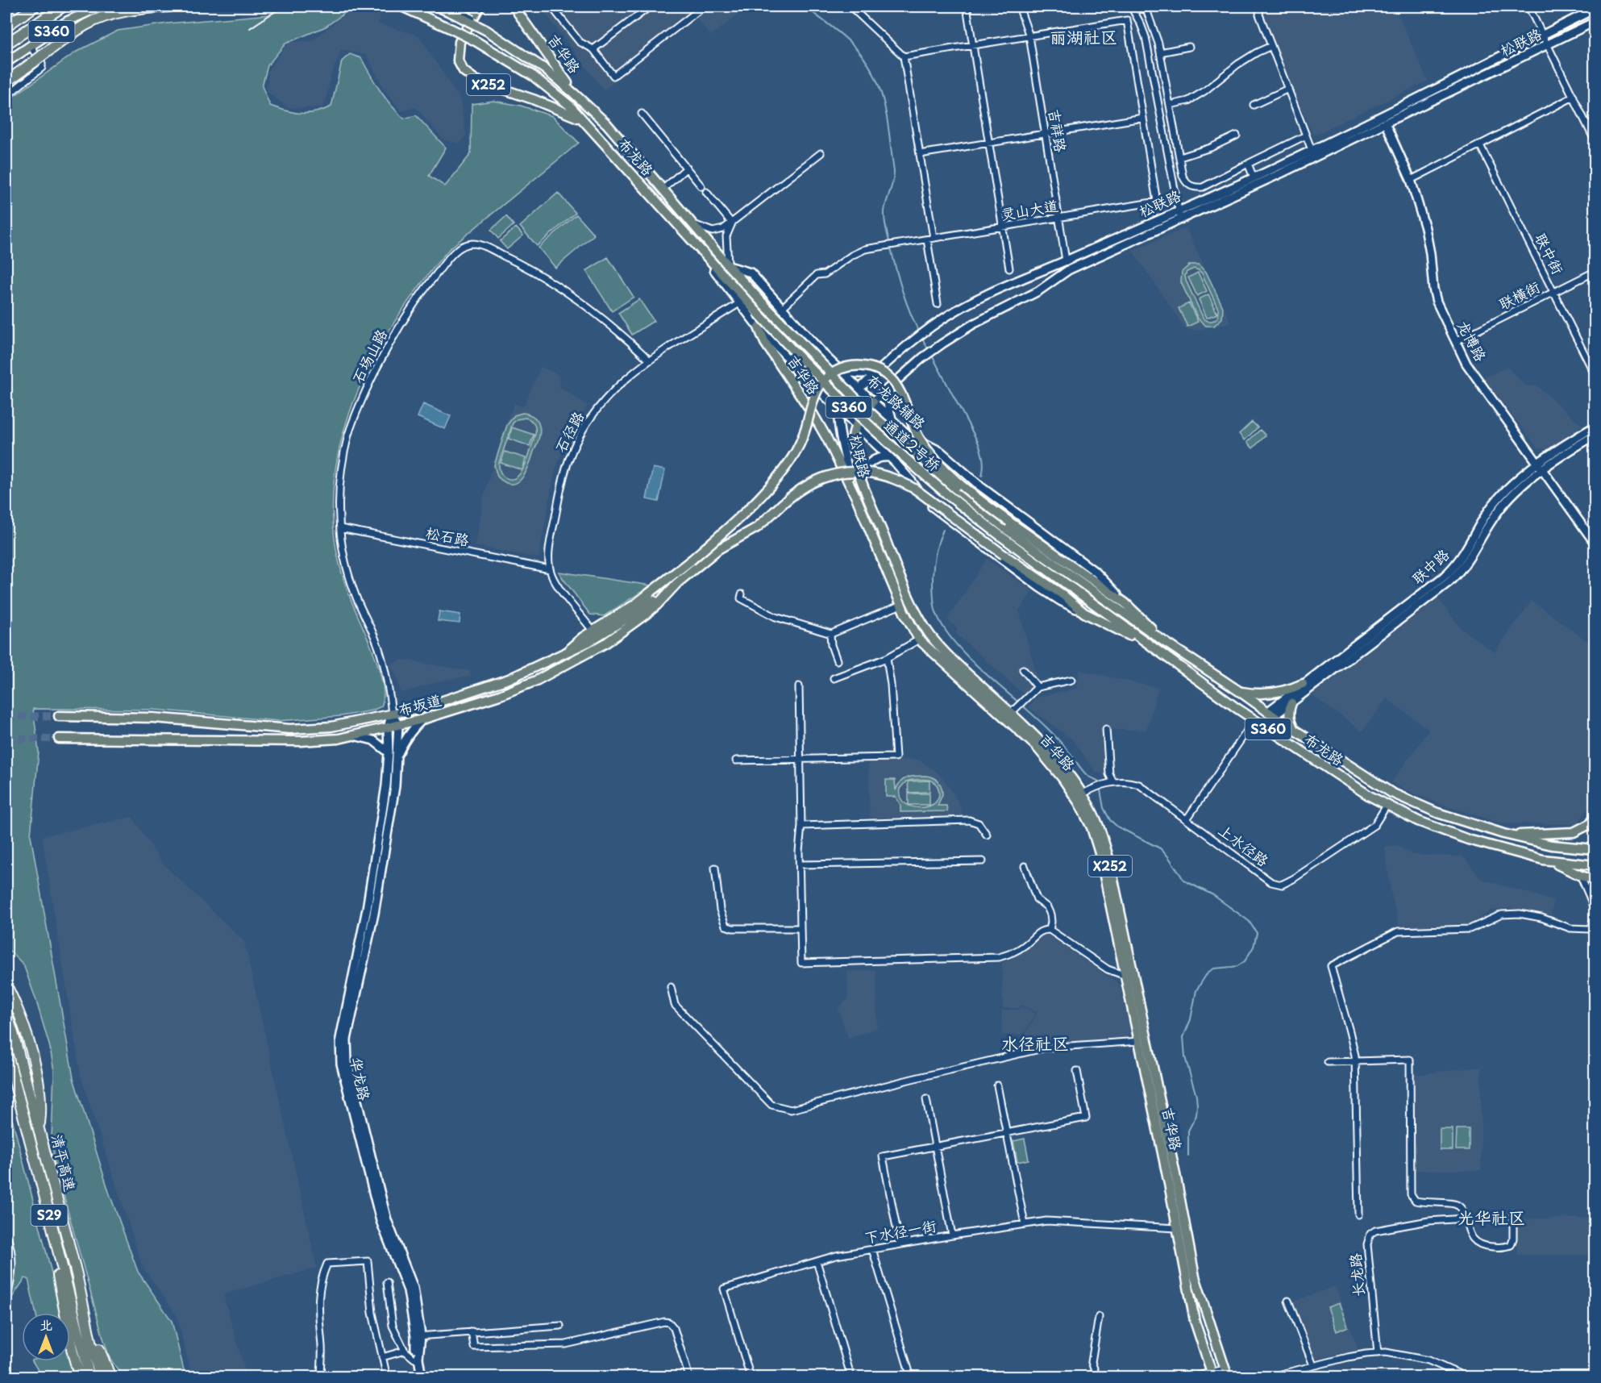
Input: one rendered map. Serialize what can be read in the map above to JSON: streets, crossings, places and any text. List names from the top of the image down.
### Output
{
  "streets": {
    "highway": ["清平高速", "S29"],
    "main road": [
      "S360",
      "吉华路",
      "X252",
      "布龙路",
      "通道2号桥",
      "布坂道"
    ],
    "street": [
      "松联路",
      "吉祥路",
      "灵山大道",
      "联中街",
      "联横街",
      "龙博路",
      "石场山路",
      "布龙路辅路",
      "石径路",
      "松石路",
      "联中路",
      "上水径路",
      "华龙路",
      "下水径一街",
      "长龙路"
    ]
  },
  "crossings": [
    ["S360", "吉华路"],
    ["S360", "布龙路"],
    ["松联路", "吉华路"],
    ["松联路", "吉祥路"],
    ["松联路", "龙博路"],
    ["松联路", "布龙路辅路"],
    ["吉华路", "布龙路"],
    ["吉华路", "石径路"],
    ["吉华路", "上水径路"],
    ["吉华路", "下水径一街"],
    ["X252", "布龙路"],
    ["吉祥路", "灵山大道"],
    ["布龙路", "布龙路辅路"],
    ["布龙路", "通道2号桥"],
    ["布龙路", "联中路"],
    ["布龙路", "布坂道"],
    ["布龙路", "上水径路"],
    ["灵山大道", "布龙路辅路"],
    ["联中街", "联横街"],
    ["联横街", "龙博路"],
    ["龙博路", "联中路"],
    ["石场山路", "石径路"],
    ["石场山路", "松石路"],
    ["石场山路", "布坂道"],
    ["石场山路", "华龙路"],
    ["石径路", "松石路"],
    ["布坂道", "华龙路"]
  ],
  "districts": ["丽湖社区", "水径社区", "光华社区"],
  "north": "top"
}
